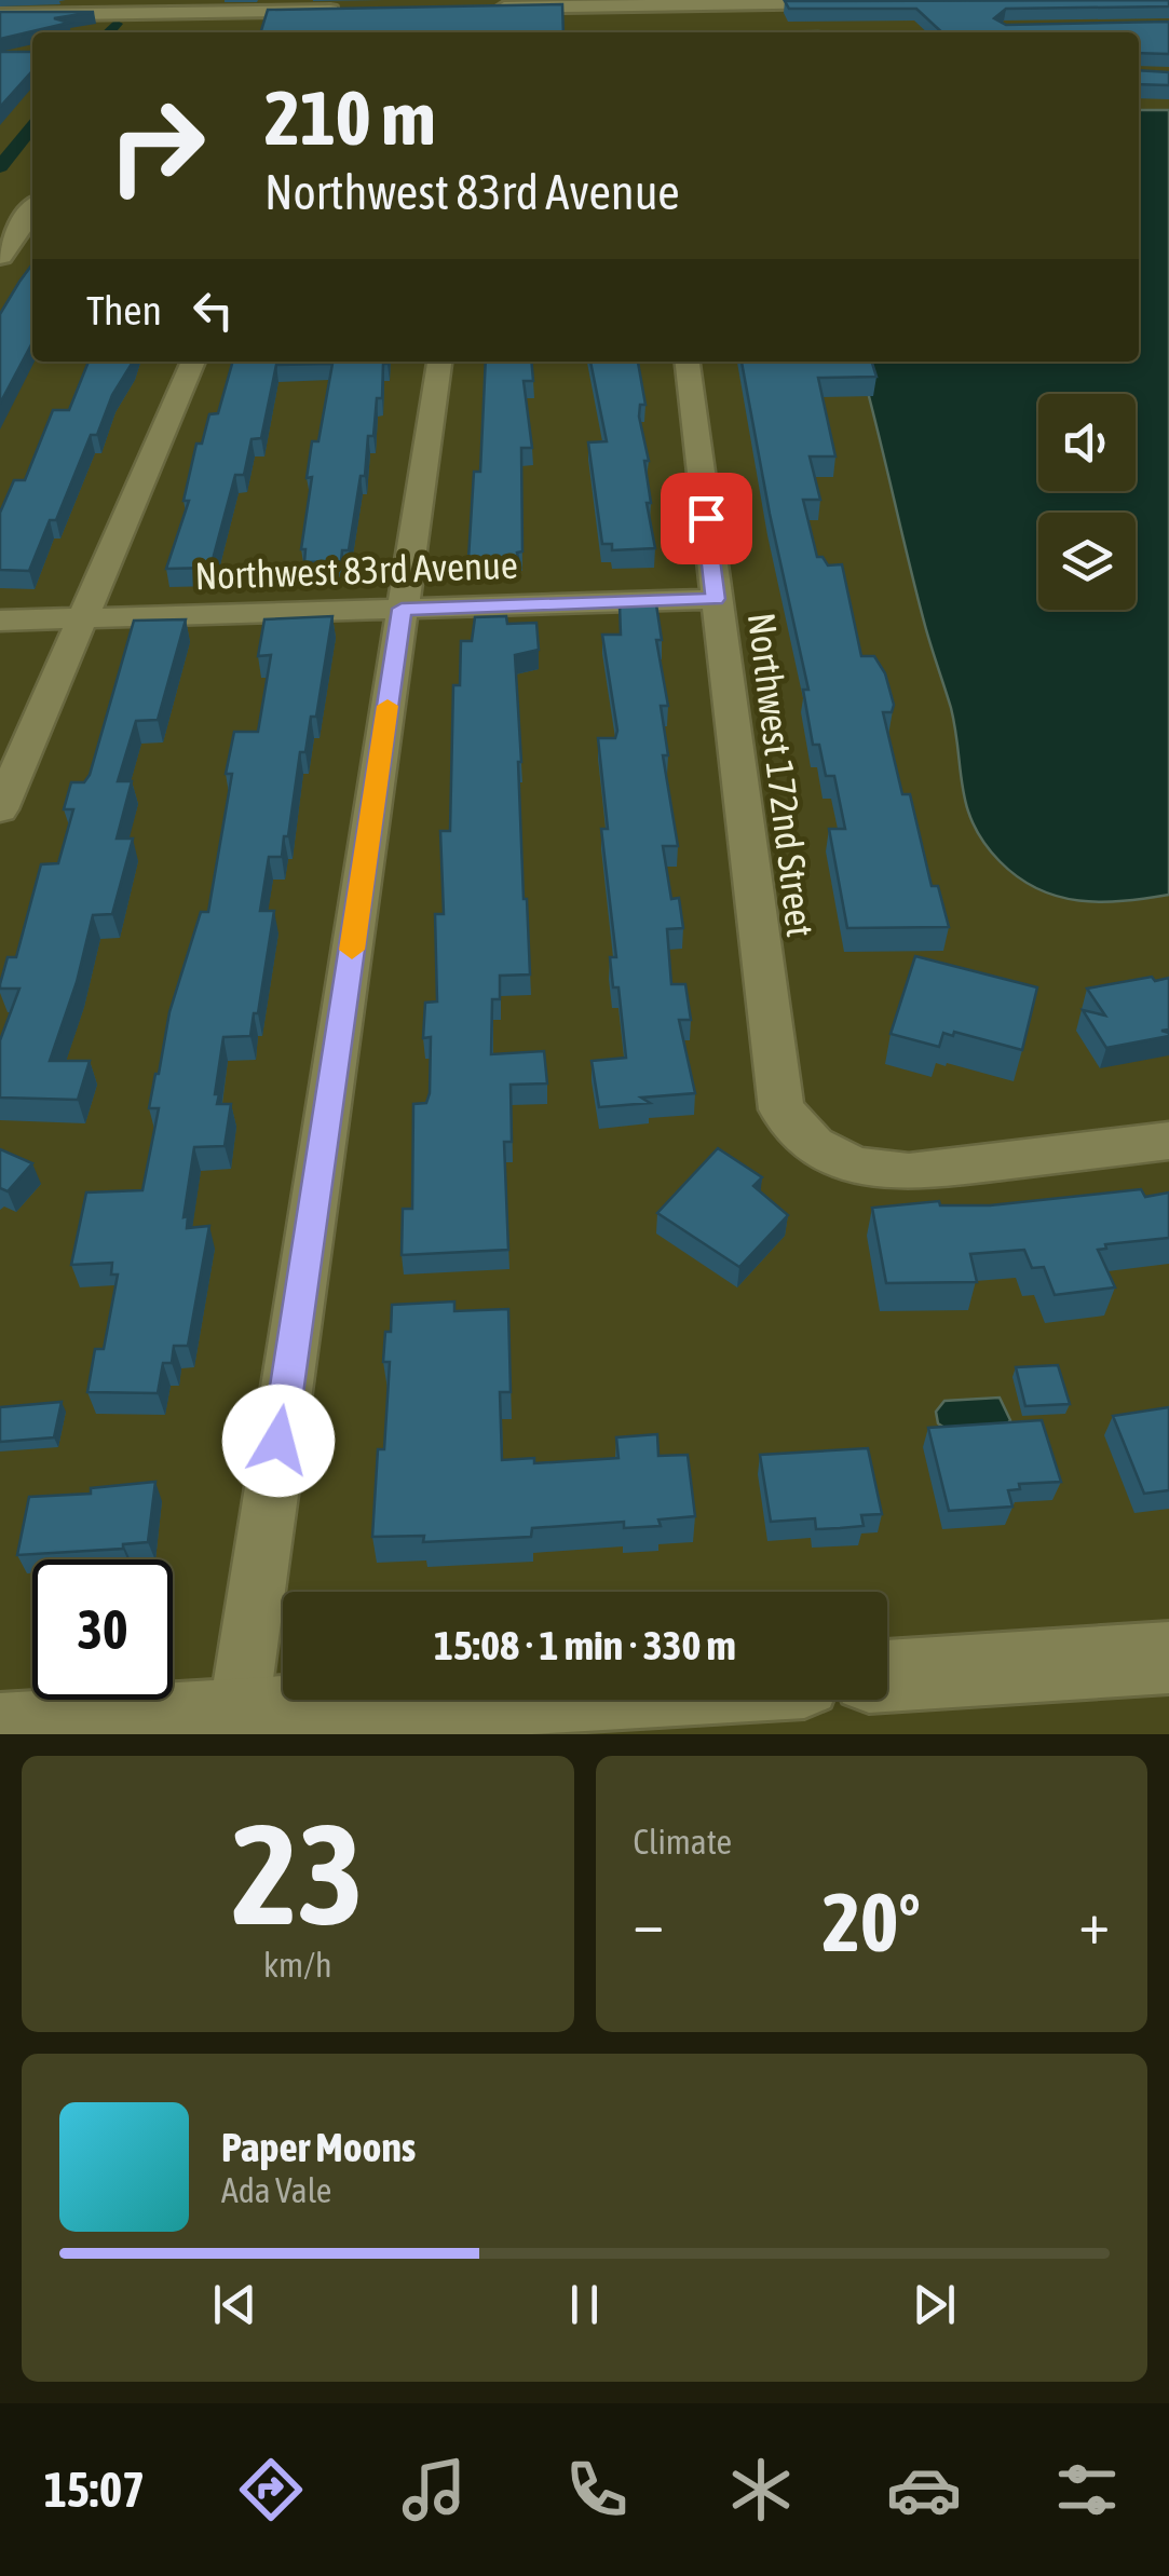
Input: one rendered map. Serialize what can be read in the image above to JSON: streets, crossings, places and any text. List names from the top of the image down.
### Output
{
  "streets": {
    "street": ["Northwest 83rd Avenue", "Northwest 172nd Street"]
  },
  "crossings": [
    ["Northwest 83rd Avenue", "Northwest 172nd Street"]
  ],
  "page": {
    "turn": ["210 m", "Northwest 83rd Avenue"],
    "then": "Then",
    "limit": "30",
    "trip": "15:08 · 1 min · 330 m",
    "tile": [
      ["23", "km/h"],
      "Climate"
    ],
    "heat": ["−", "20°", "+"],
    "song": ["Paper Moons", "Ada Vale"],
    "tabs": "15:07"
  }
}
